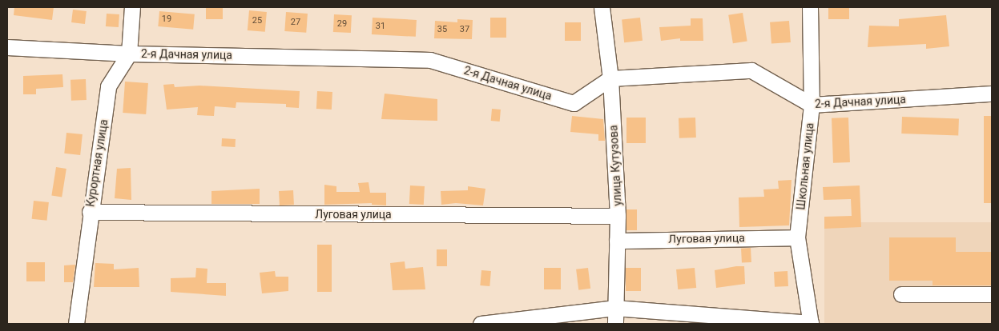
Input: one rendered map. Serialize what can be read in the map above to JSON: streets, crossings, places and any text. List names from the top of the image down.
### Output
{
  "streets": {
    "street": [
      "2-я Дачная улица",
      "Курортная улица",
      "улица Кутузова",
      "Школьная улица",
      "Луговая улица"
    ]
  },
  "crossings": [
    ["2-я Дачная улица", "Курортная улица"],
    ["2-я Дачная улица", "улица Кутузова"],
    ["2-я Дачная улица", "Школьная улица"],
    ["Курортная улица", "Луговая улица"],
    ["улица Кутузова", "Луговая улица"],
    ["Школьная улица", "Луговая улица"]
  ],
  "house_numbers": [
    "19",
    "25",
    "27",
    "29",
    "31",
    "35",
    "37"
  ]
}
